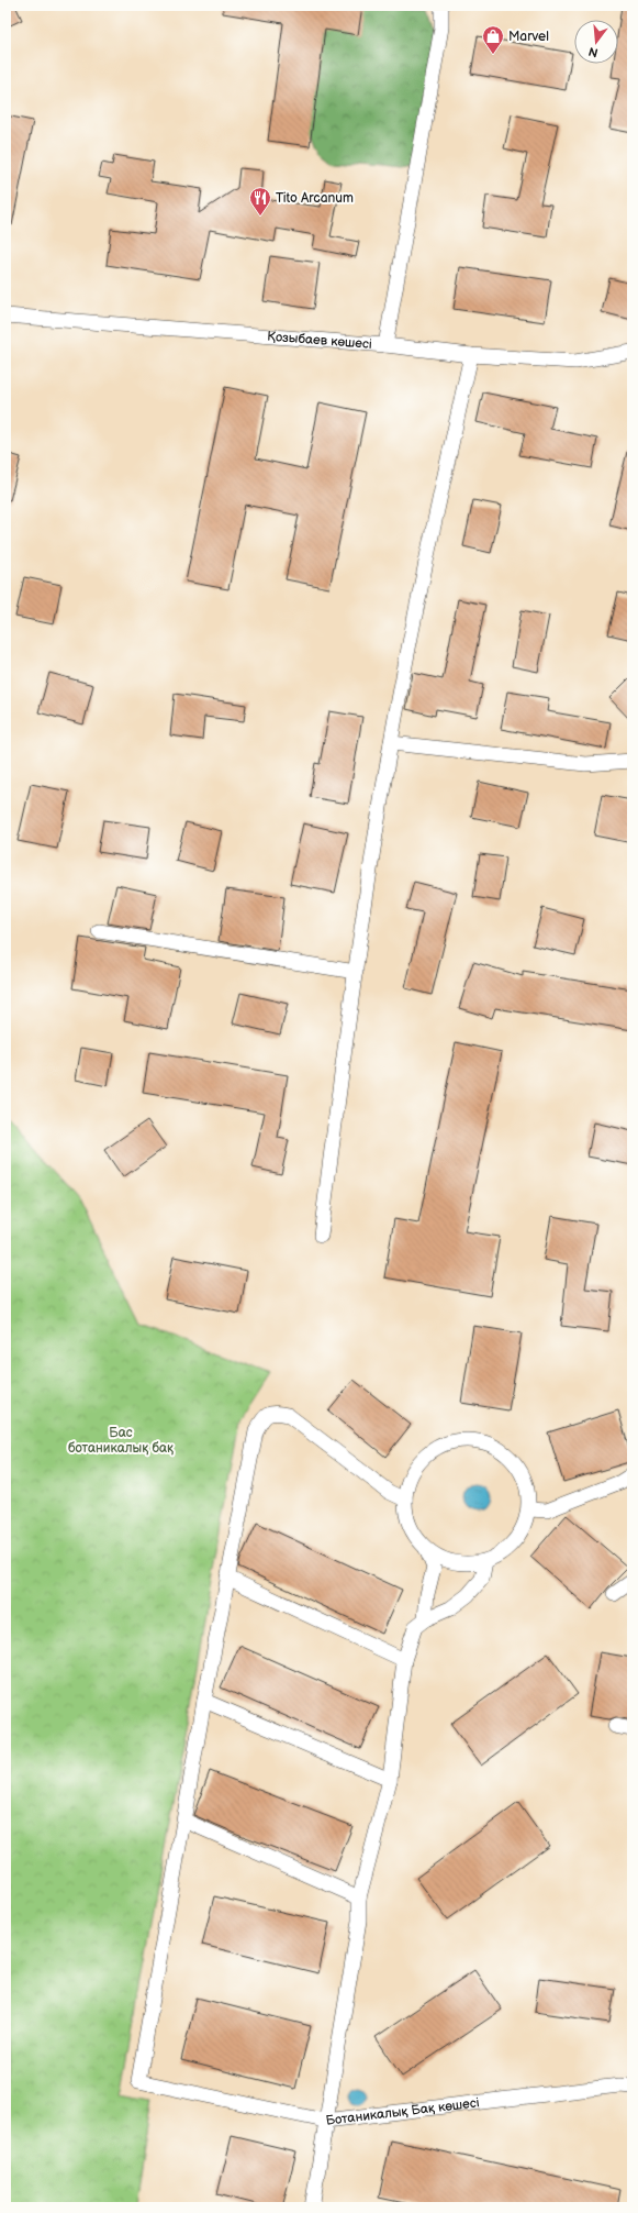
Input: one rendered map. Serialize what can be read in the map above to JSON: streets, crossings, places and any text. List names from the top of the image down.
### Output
{
  "streets": {
    "street": ["Қозыбаев көшесі", "Ботаникалық Бақ көшесі"]
  },
  "parks": ["Бас ботаникалық бақ"],
  "places": {
    "shop": ["Marvel"],
    "restaurant": ["Tito Arcanum"]
  },
  "north": "bottom"
}
